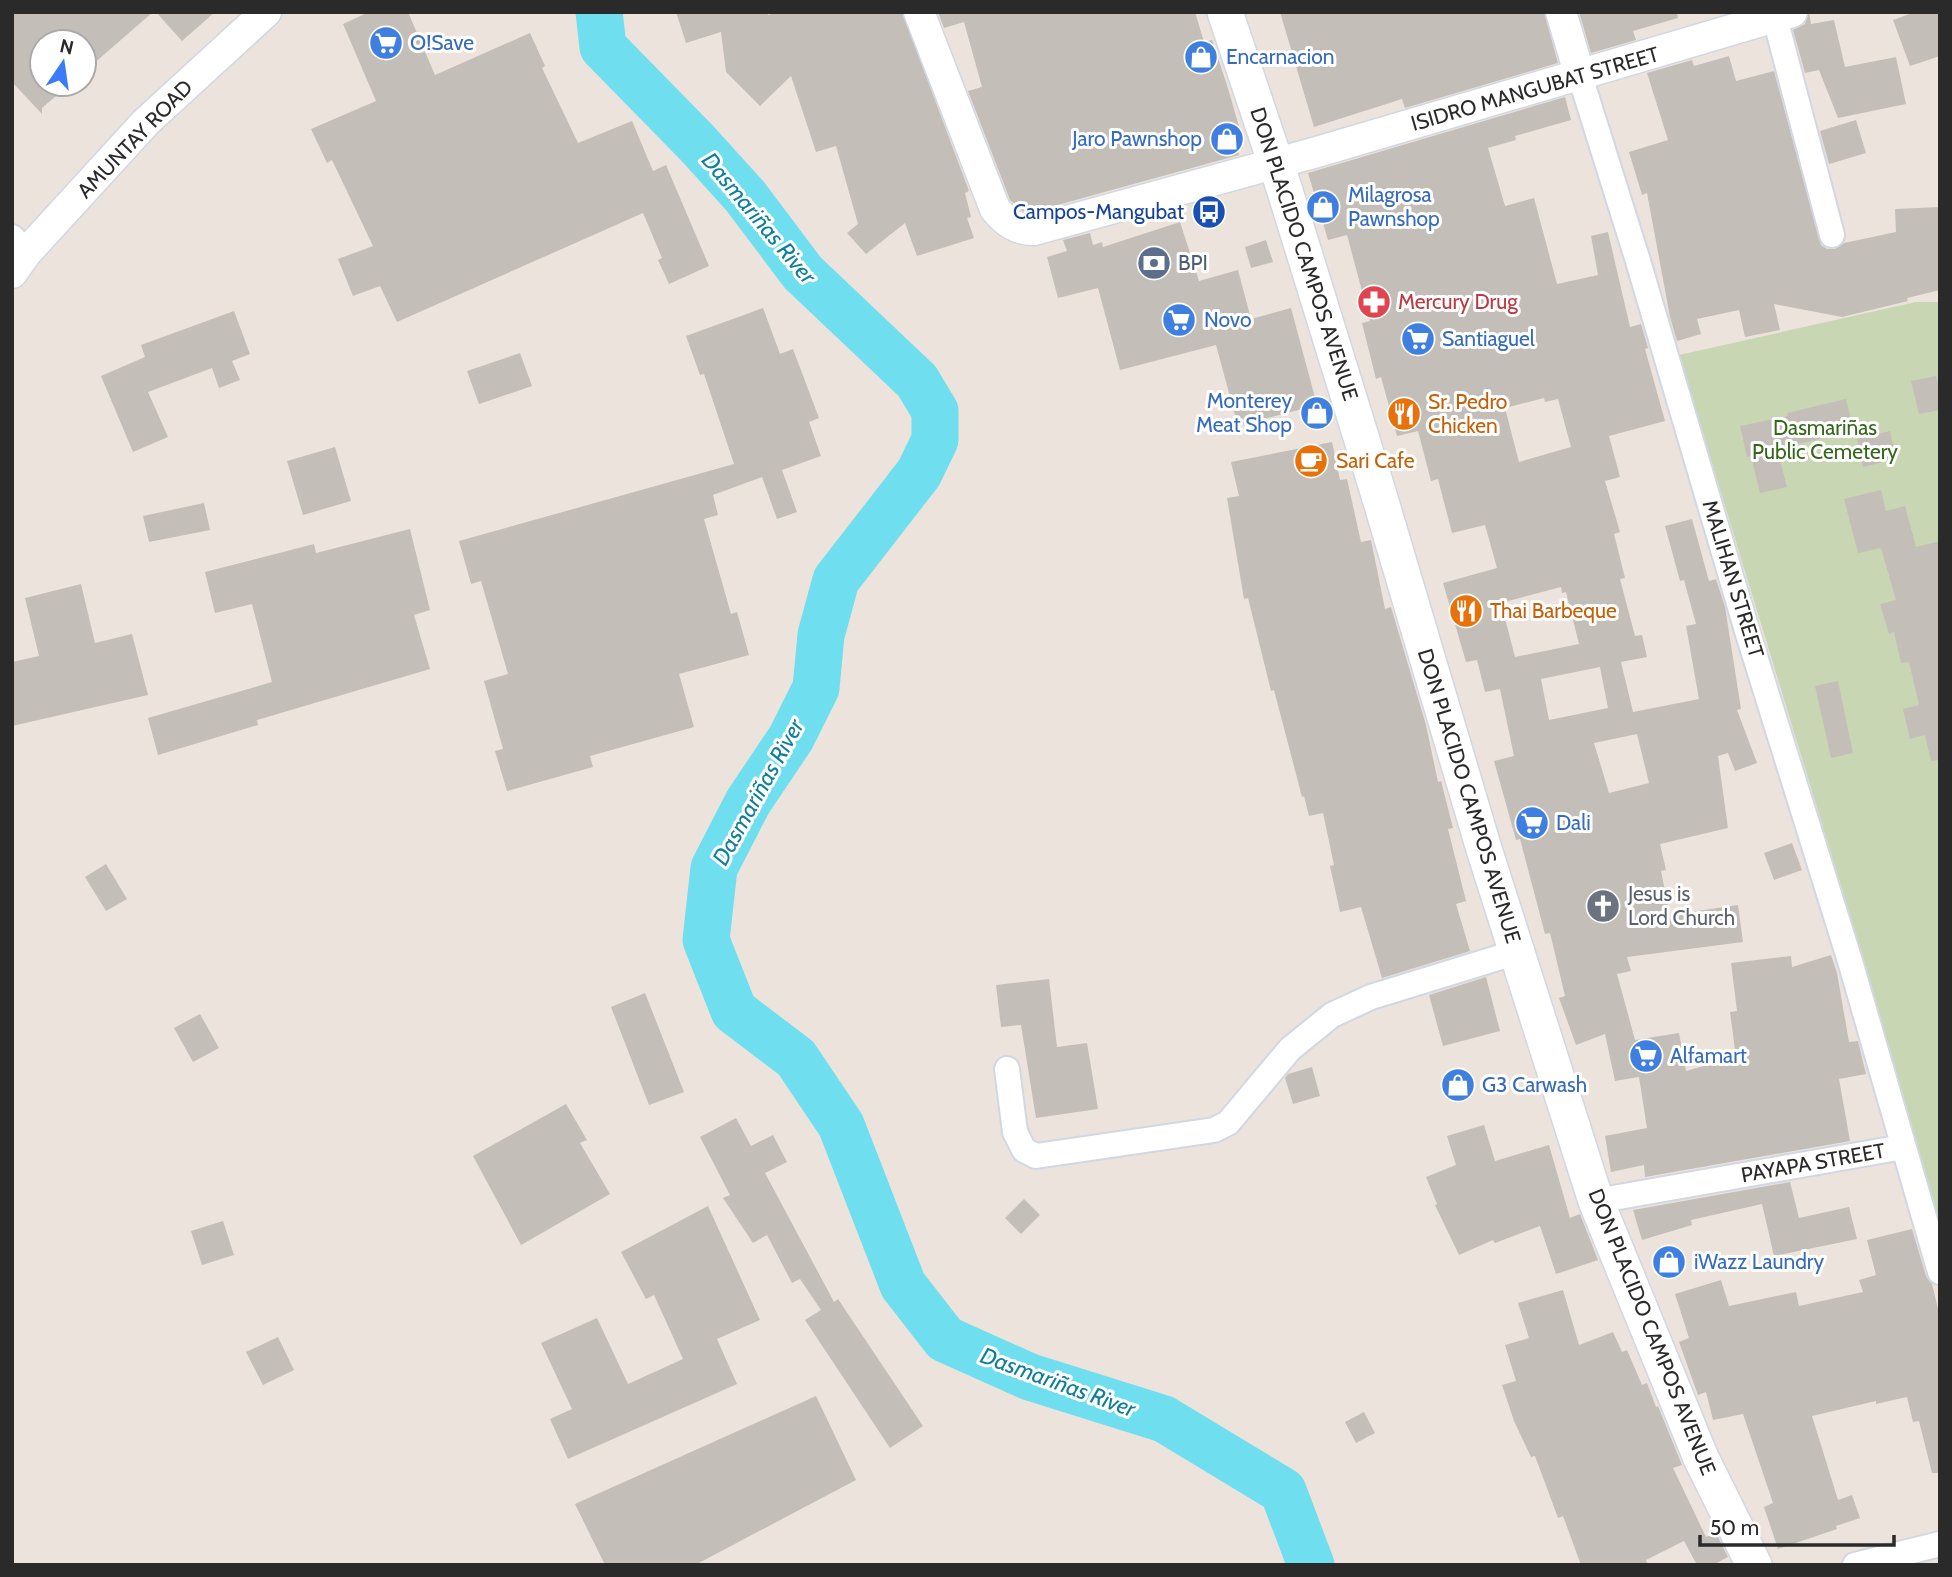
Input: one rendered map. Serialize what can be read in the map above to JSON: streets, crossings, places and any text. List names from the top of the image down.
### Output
{
  "streets": {
    "main road": ["DON PLACIDO CAMPOS AVENUE"],
    "street": [
      "ISIDRO MANGUBAT STREET",
      "AMUNTAY ROAD",
      "MALIHAN STREET",
      "PAYAPA STREET"
    ]
  },
  "crossings": [
    ["ISIDRO MANGUBAT STREET", "DON PLACIDO CAMPOS AVENUE"],
    ["ISIDRO MANGUBAT STREET", "MALIHAN STREET"],
    ["DON PLACIDO CAMPOS AVENUE", "PAYAPA STREET"],
    ["MALIHAN STREET", "PAYAPA STREET"]
  ],
  "water": ["Dasmariñas River"],
  "parks": ["Dasmariñas Public Cemetery"],
  "places": {
    "supermarket": [
      "O!Save",
      "Novo",
      "Santiaguel",
      "Dali",
      "Alfamart"
    ],
    "shop": [
      "Encarnacion",
      "Jaro Pawnshop",
      "Milagrosa Pawnshop",
      "Monterey Meat Shop",
      "G3 Carwash",
      "iWazz Laundry"
    ],
    "bus stop": ["Campos-Mangubat"],
    "bank": ["BPI"],
    "pharmacy": ["Mercury Drug"],
    "restaurant": ["Sr. Pedro Chicken", "Thai Barbeque"],
    "cafe": ["Sari Cafe"],
    "church": ["Jesus is Lord Church"]
  },
  "scale_bar": "50 m",
  "north": "top"
}
